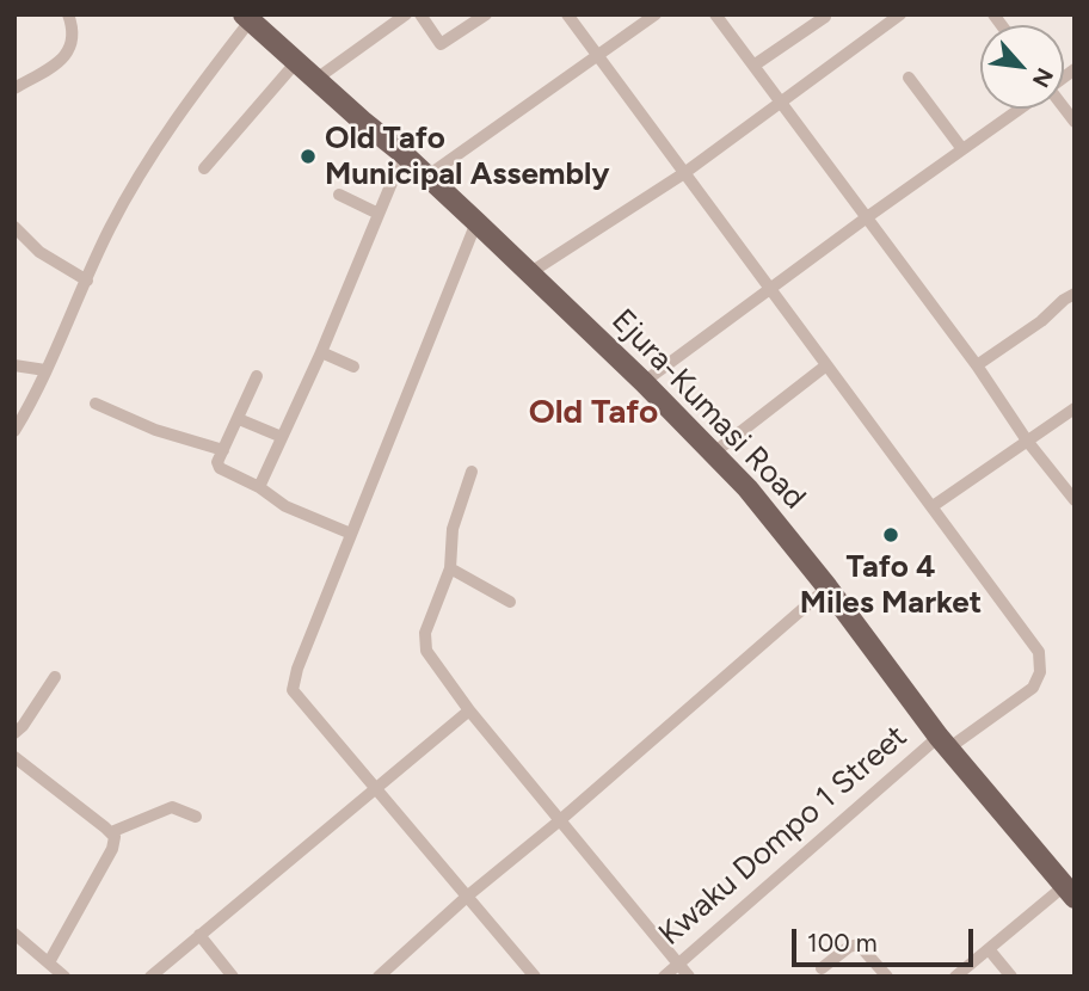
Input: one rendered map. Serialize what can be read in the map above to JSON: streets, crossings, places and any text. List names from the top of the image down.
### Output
{
  "streets": {
    "main road": ["Ejura-Kumasi Road"],
    "street": ["Kwaku Dompo 1 Street"]
  },
  "crossings": [
    ["Ejura-Kumasi Road", "Kwaku Dompo 1 Street"]
  ],
  "districts": ["Old Tafo"],
  "places": ["Old Tafo Municipal Assembly", "Tafo 4 Miles Market"],
  "scale_bar": "100 m",
  "north": "bottom right"
}
